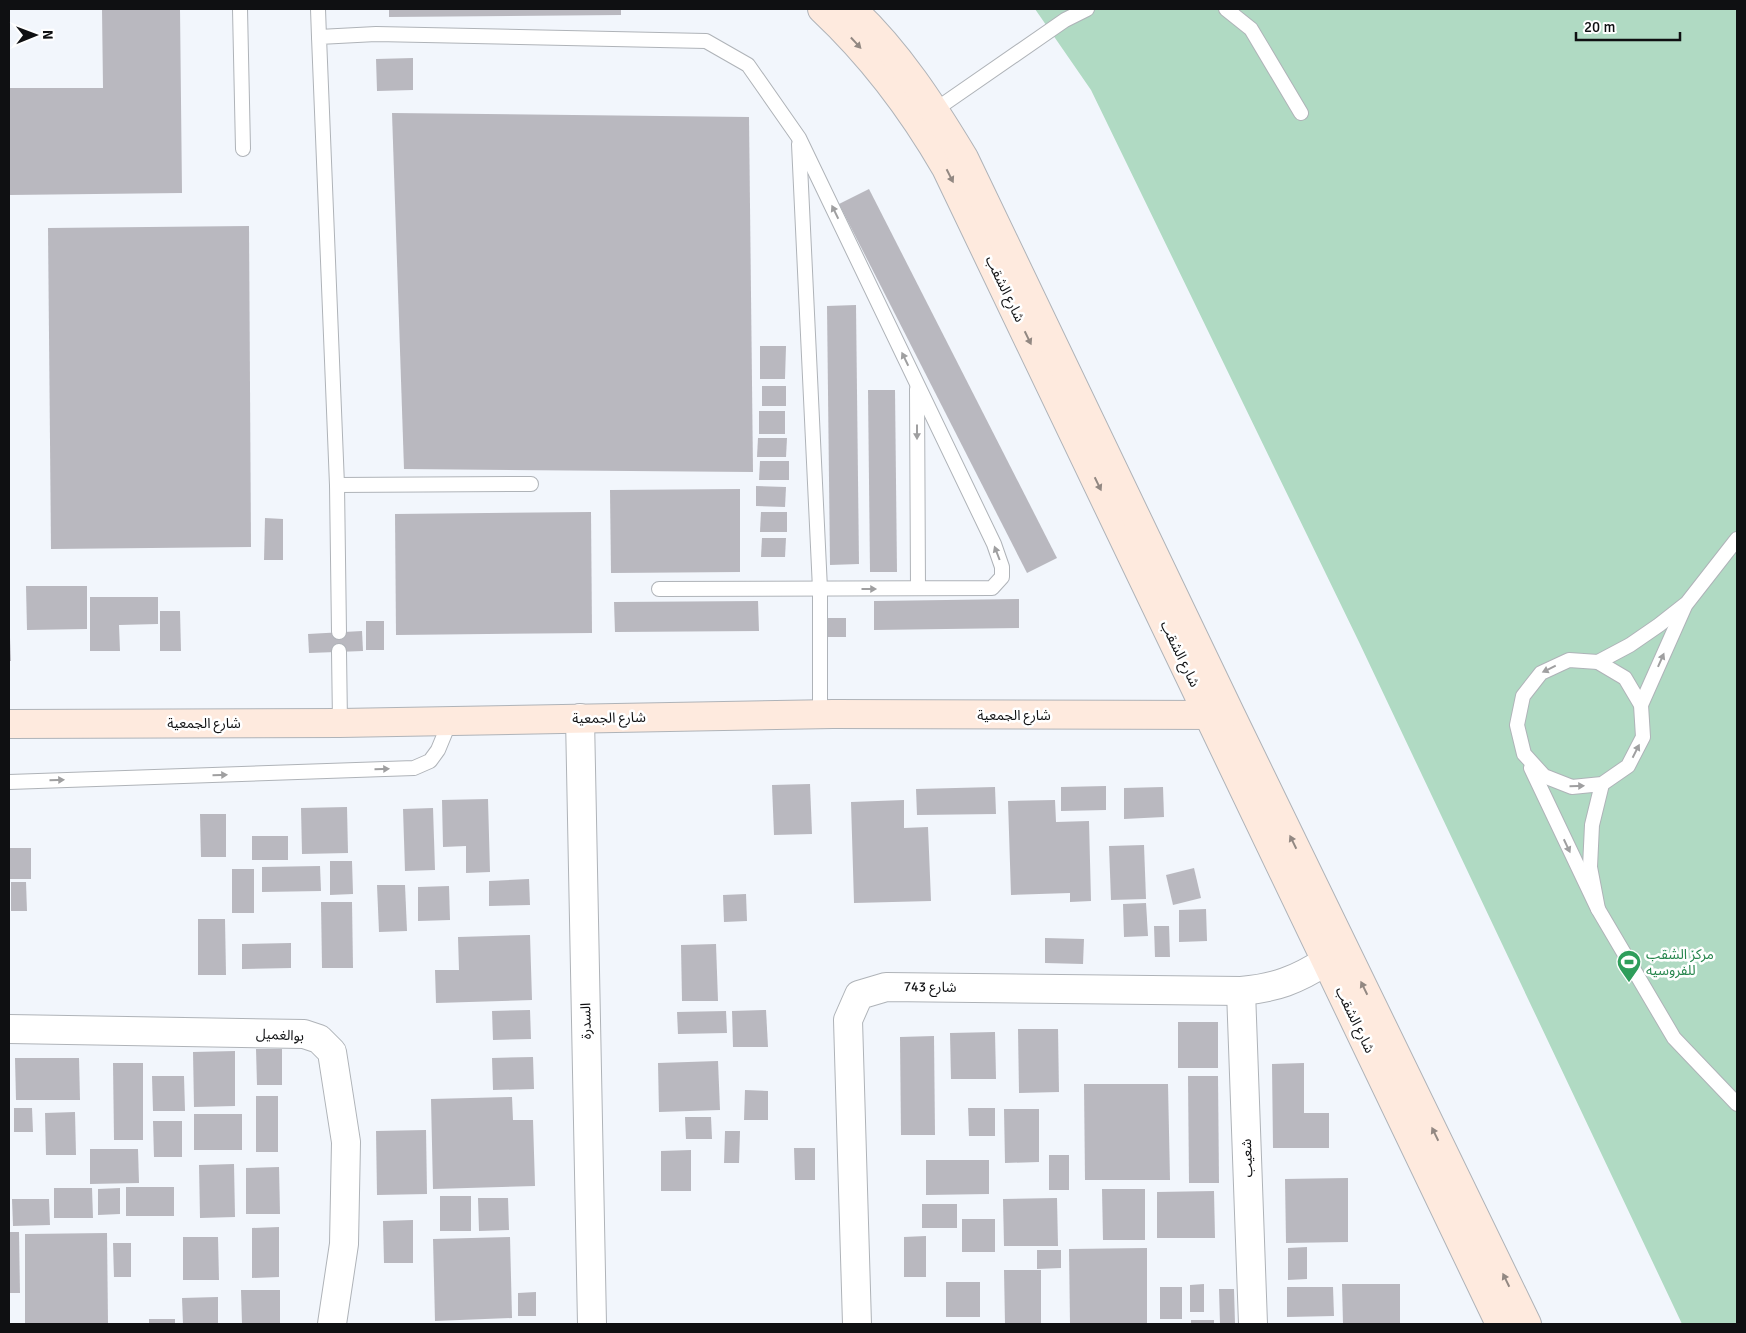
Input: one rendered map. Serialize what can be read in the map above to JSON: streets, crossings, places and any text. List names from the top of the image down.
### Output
{
  "streets": {
    "street": [
      "شارع الشقب",
      "شارع الجمعية",
      "شارع 743",
      "السدرة",
      "بوالغميل",
      "شعيب"
    ]
  },
  "crossings": [
    ["شارع الشقب", "شارع الجمعية"],
    ["شارع الشقب", "شارع 743"],
    ["شارع الجمعية", "السدرة"],
    ["شارع 743", "شعيب"]
  ],
  "places": {
    "sports": ["مركز الشقب للفروسيه"]
  },
  "scale_bar": "20 m",
  "north": "right"
}
